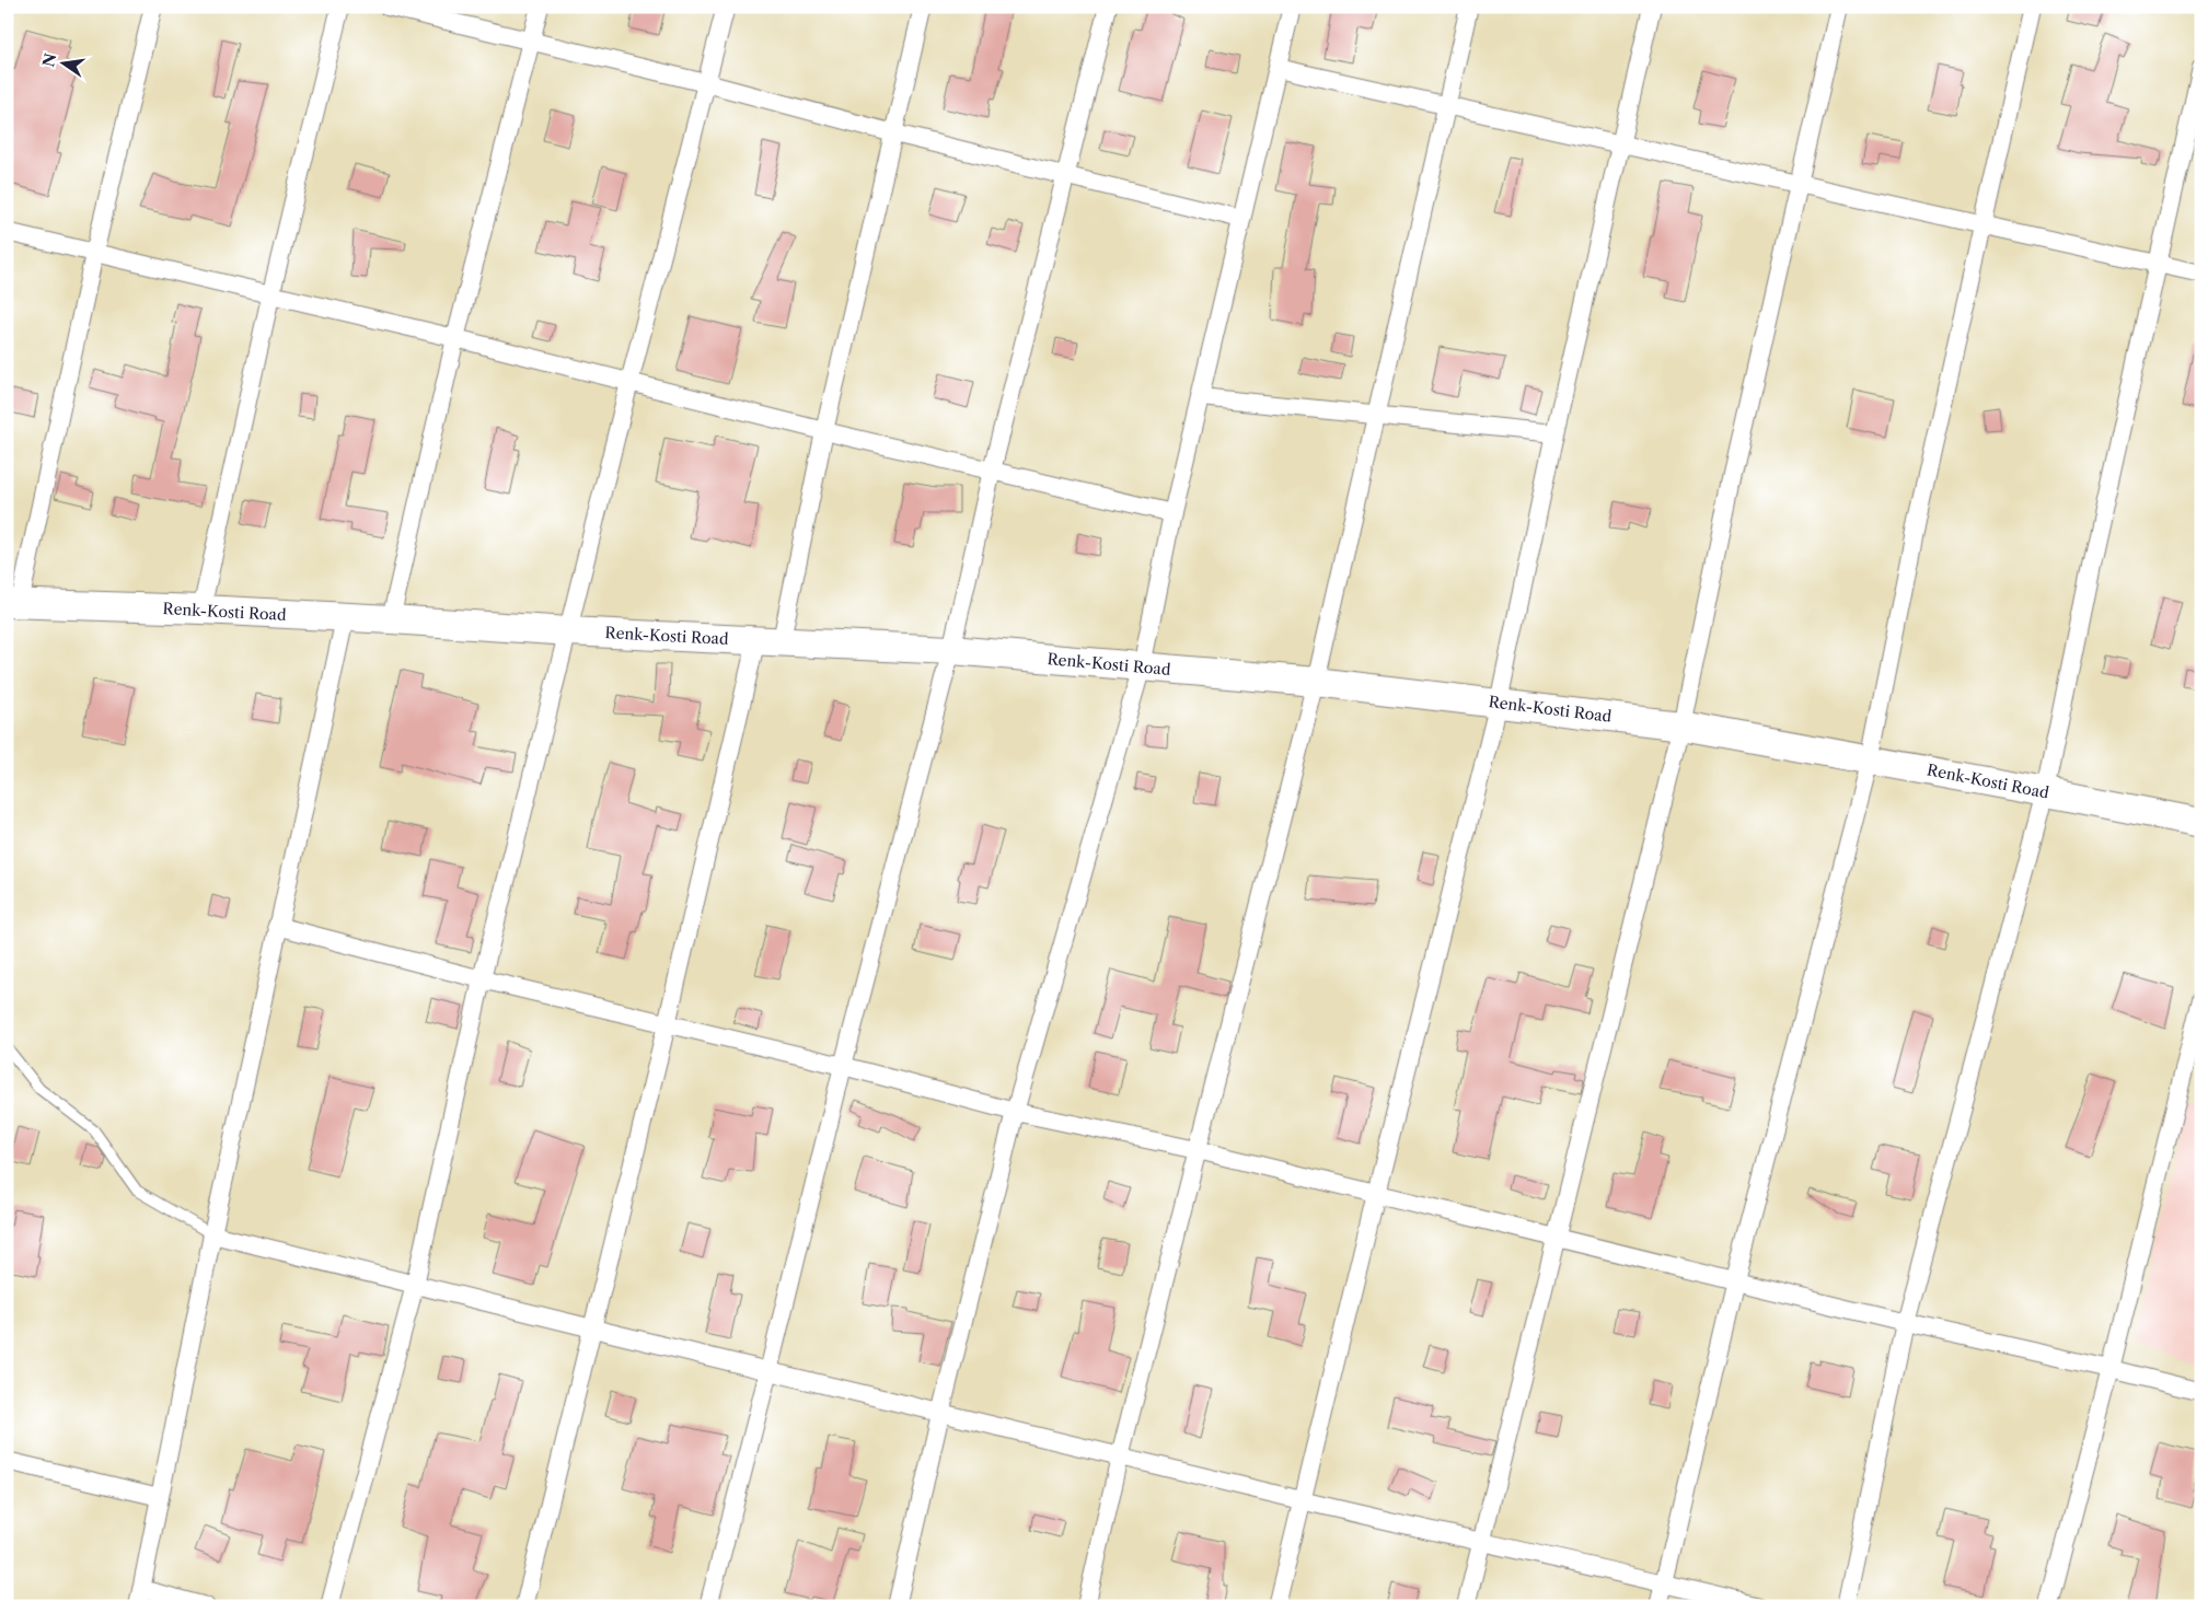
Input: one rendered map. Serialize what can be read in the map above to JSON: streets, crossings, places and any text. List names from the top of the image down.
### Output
{
  "streets": {
    "main road": ["Renk-Kosti Road"]
  },
  "north": "left"
}
